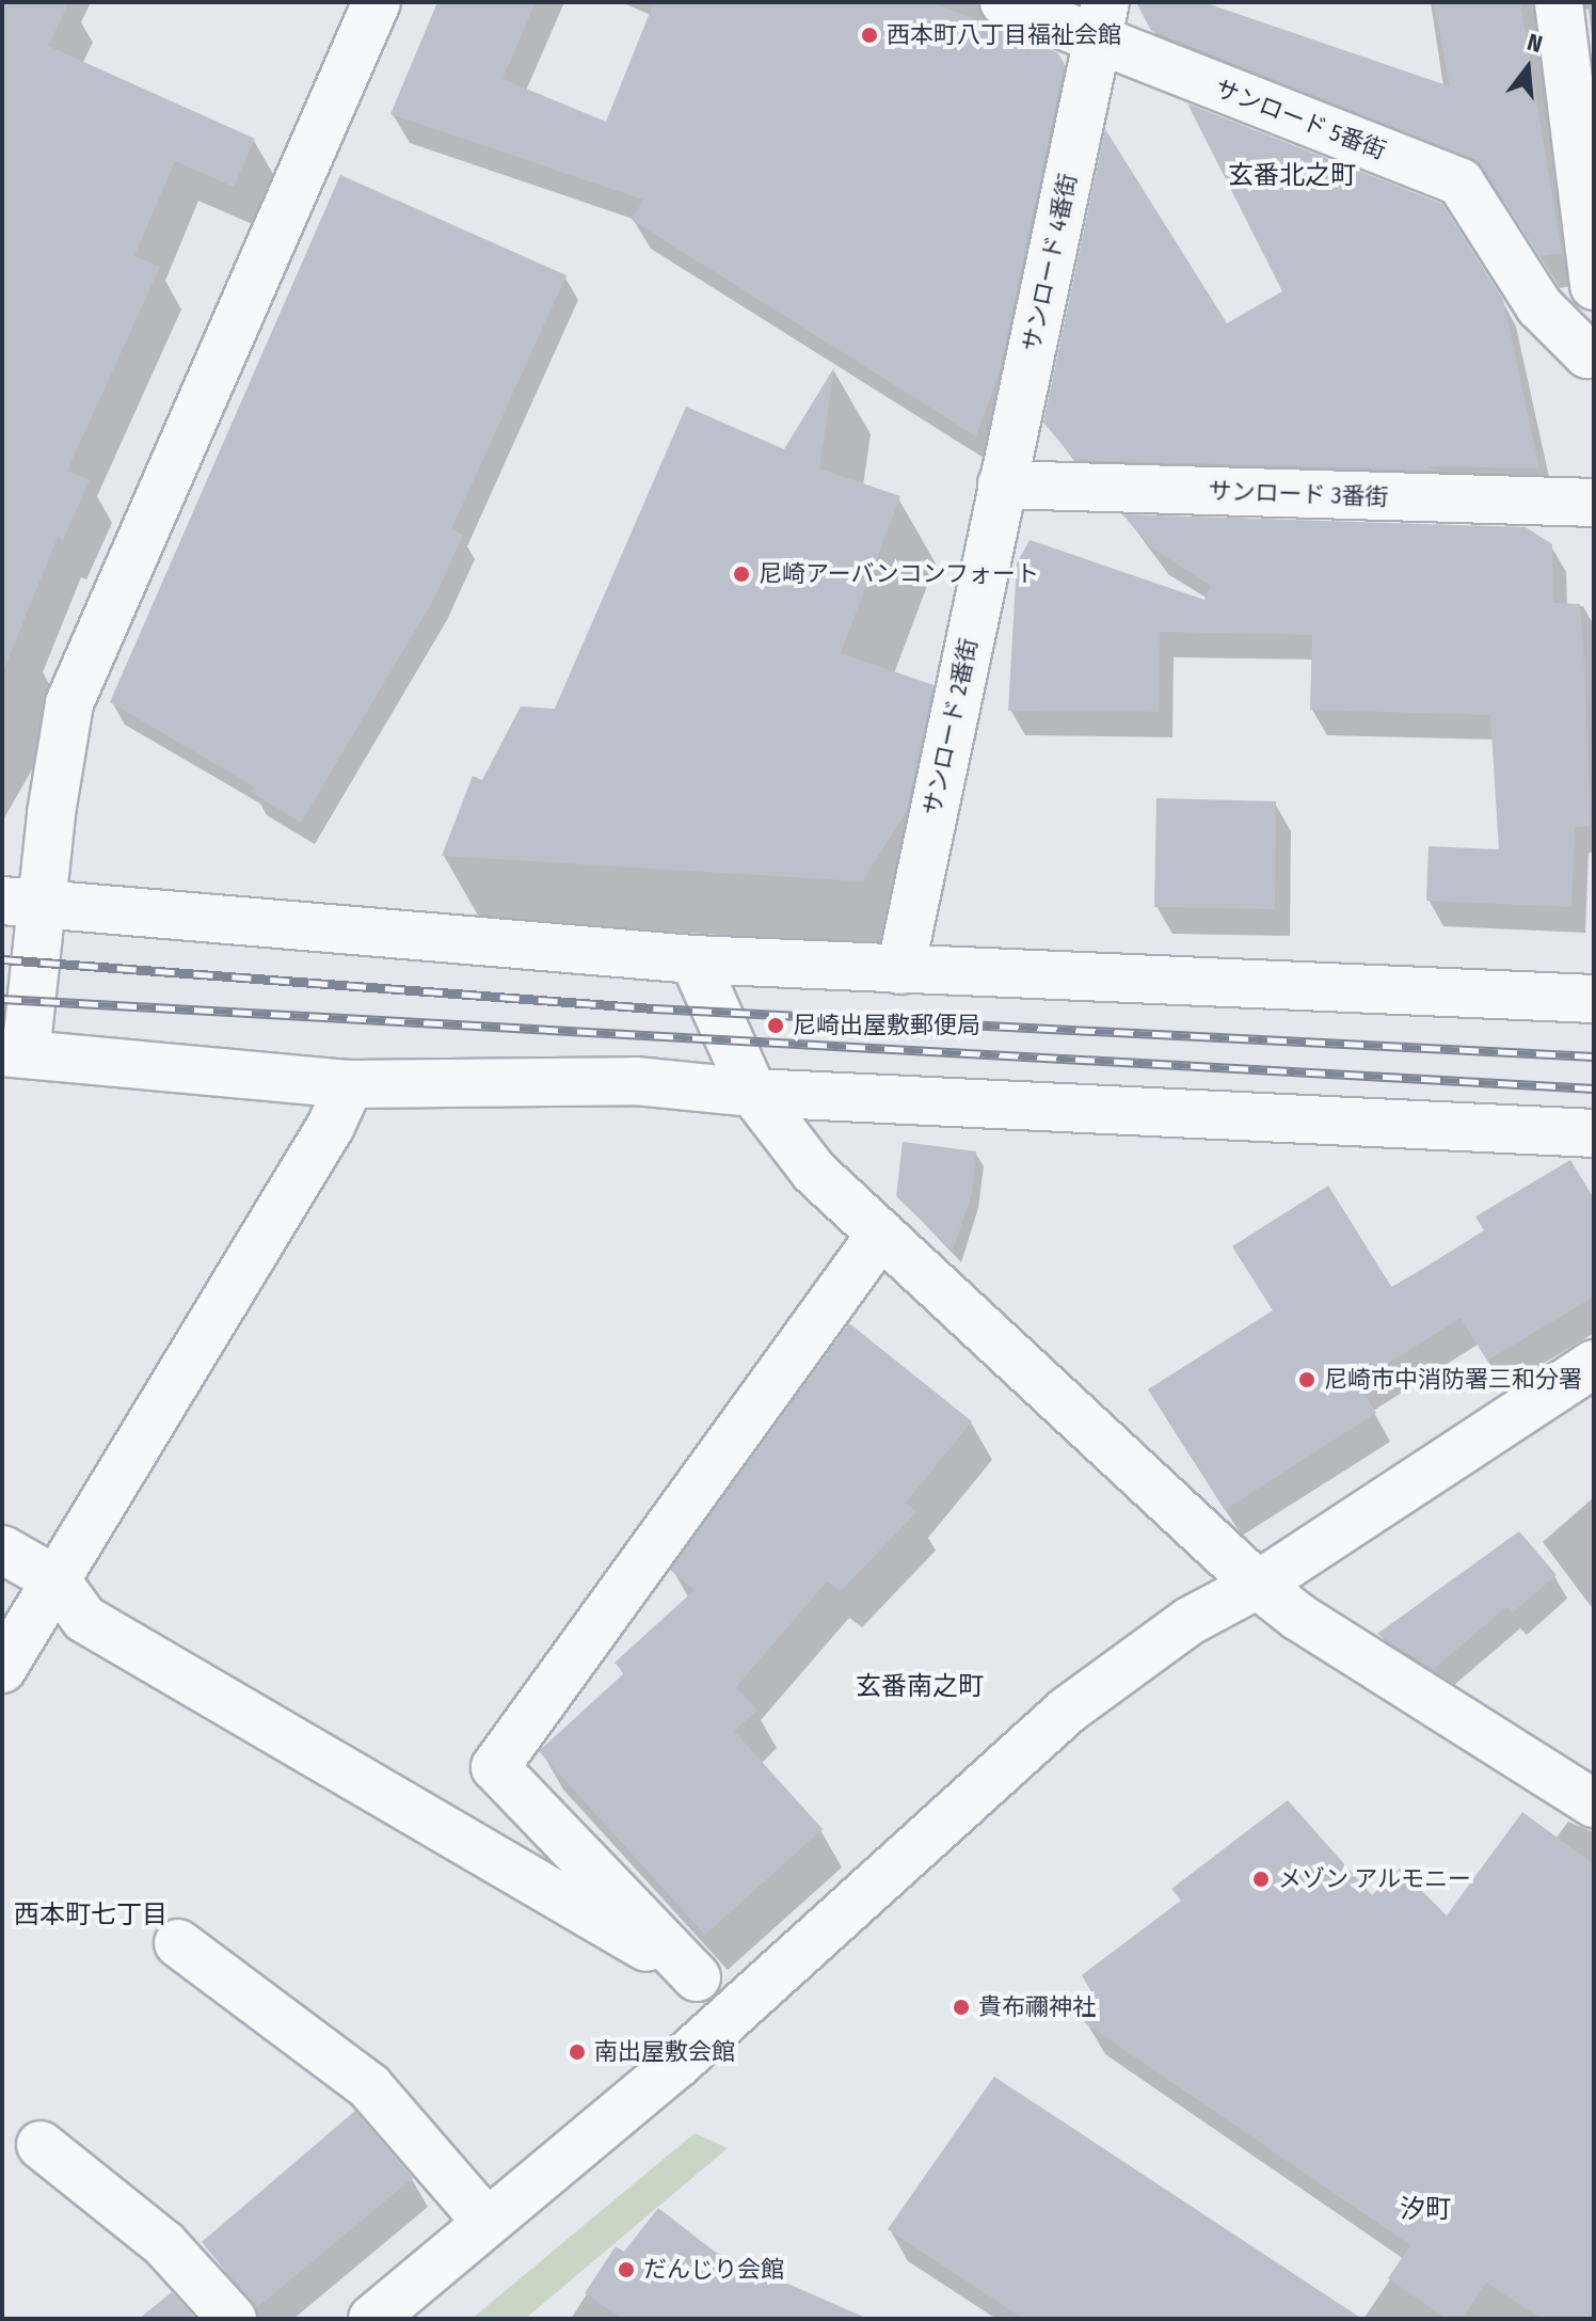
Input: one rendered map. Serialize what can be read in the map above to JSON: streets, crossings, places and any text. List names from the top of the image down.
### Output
{
  "streets": {
    "street": [
      "サンロード 5番街",
      "サンロード 4番街",
      "サンロード 3番街",
      "サンロード 2番街"
    ]
  },
  "crossings": [
    ["サンロード 5番街", "サンロード 4番街"],
    ["サンロード 4番街", "サンロード 3番街"],
    ["サンロード 4番街", "サンロード 2番街"],
    ["サンロード 3番街", "サンロード 2番街"]
  ],
  "districts": [
    "玄番北之町",
    "玄番南之町",
    "西本町七丁目",
    "汐町"
  ],
  "places": [
    "西本町八丁目福祉会館",
    "尼崎アーバンコンフォート",
    "尼崎出屋敷郵便局",
    "尼崎市中消防署三和分署",
    "メゾン アルモニー",
    "貴布禰神社",
    "南出屋敷会館",
    "だんじり会館"
  ],
  "north": "top"
}
